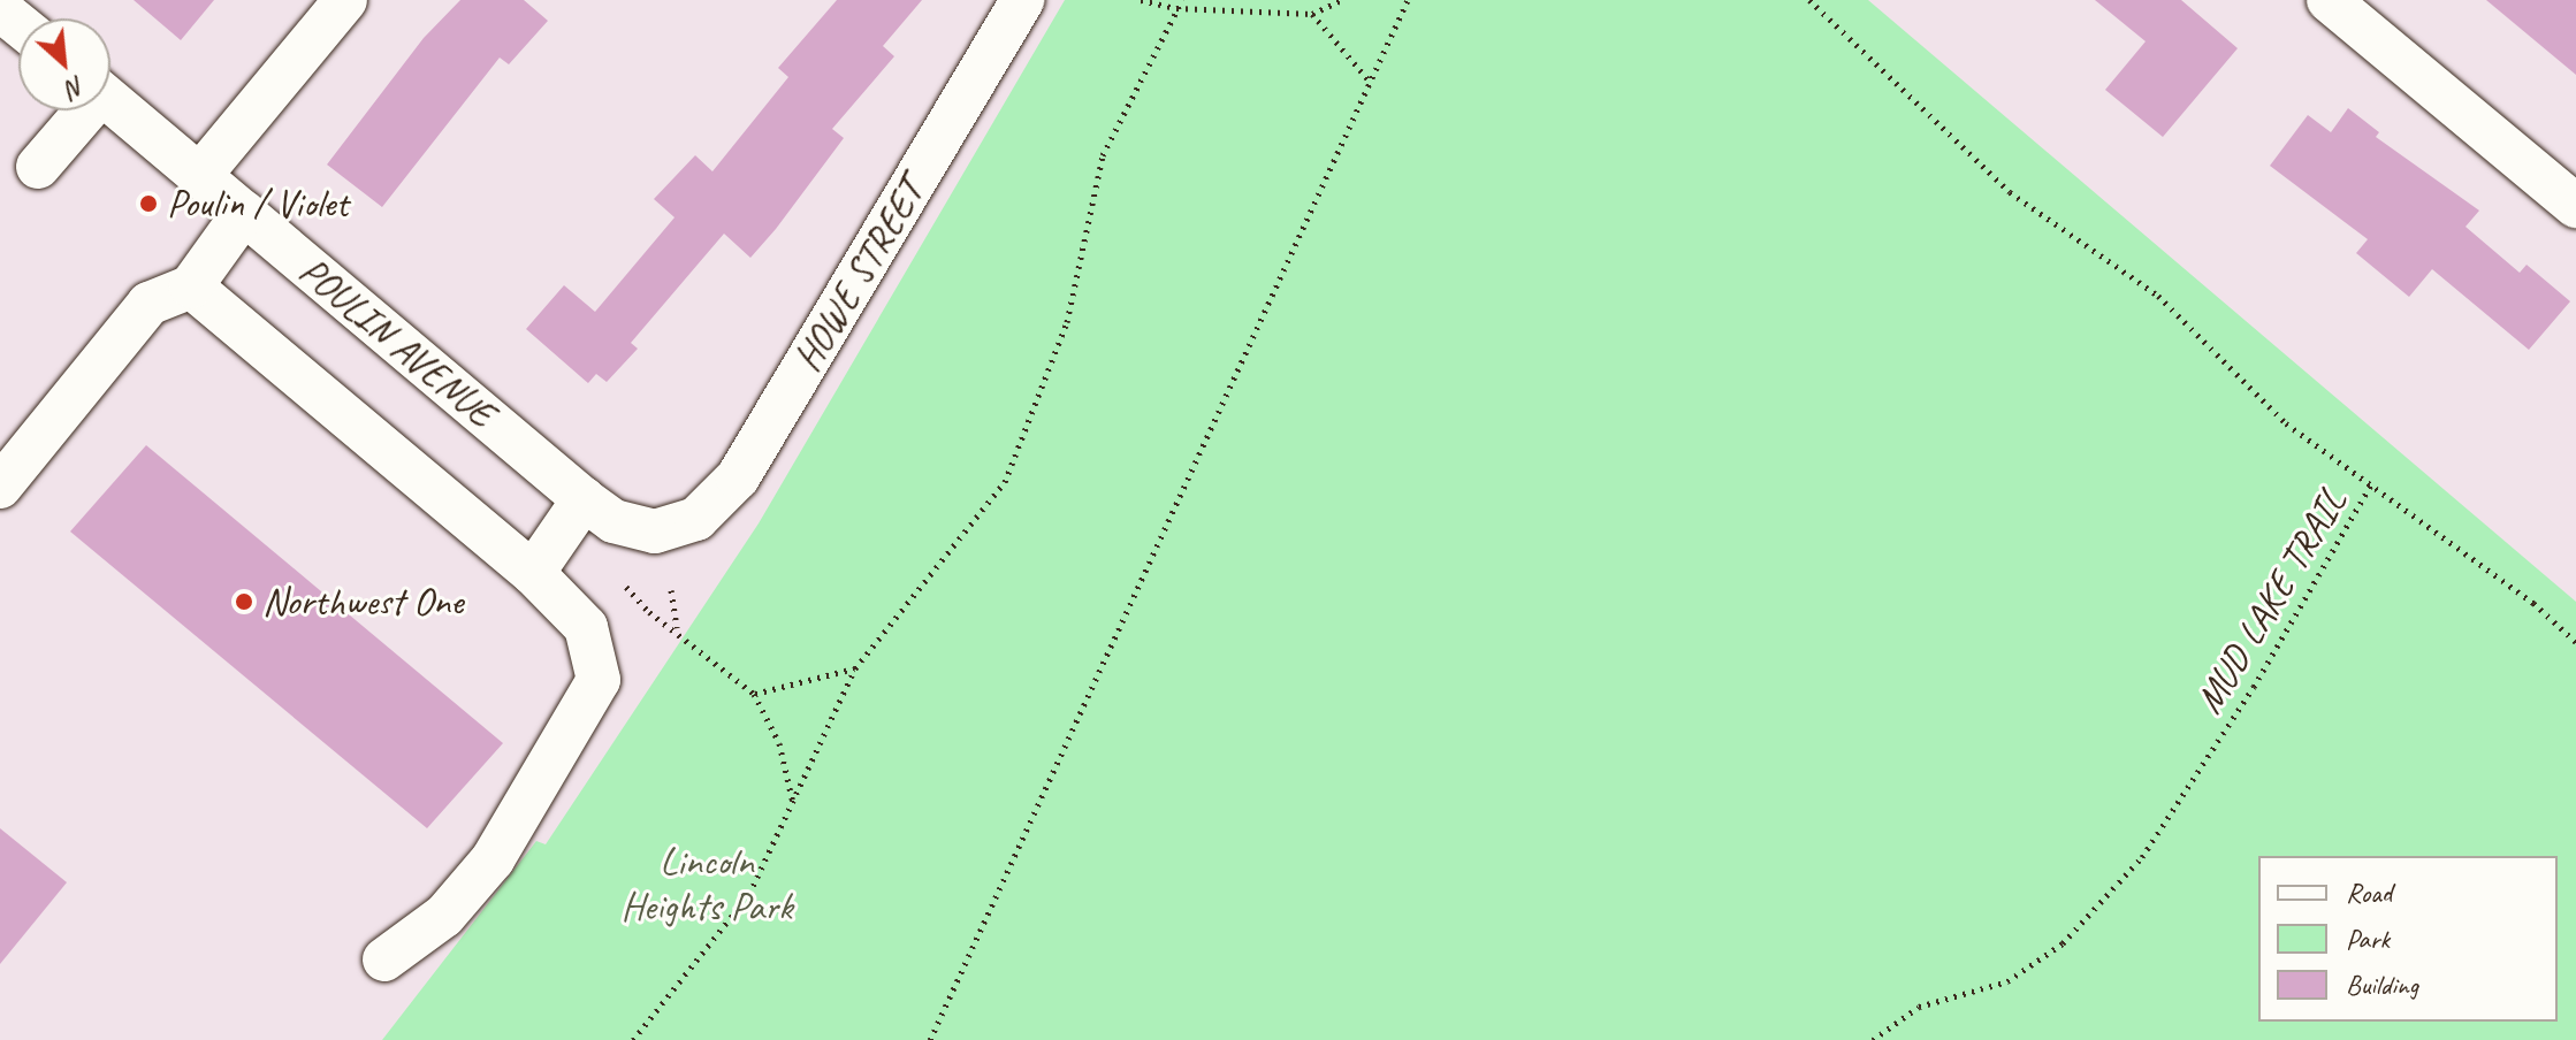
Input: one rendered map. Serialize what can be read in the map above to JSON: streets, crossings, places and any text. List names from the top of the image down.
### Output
{
  "streets": {
    "street": ["HOWE STREET", "POULIN AVENUE"],
    "path": ["MUD LAKE TRAIL"]
  },
  "crossings": [
    ["HOWE STREET", "POULIN AVENUE"]
  ],
  "parks": ["Lincoln Heights Park"],
  "places": ["Poulin / Violet", "Northwest One"],
  "legend": ["Road", "Park", "Building"],
  "north": "bottom right"
}
